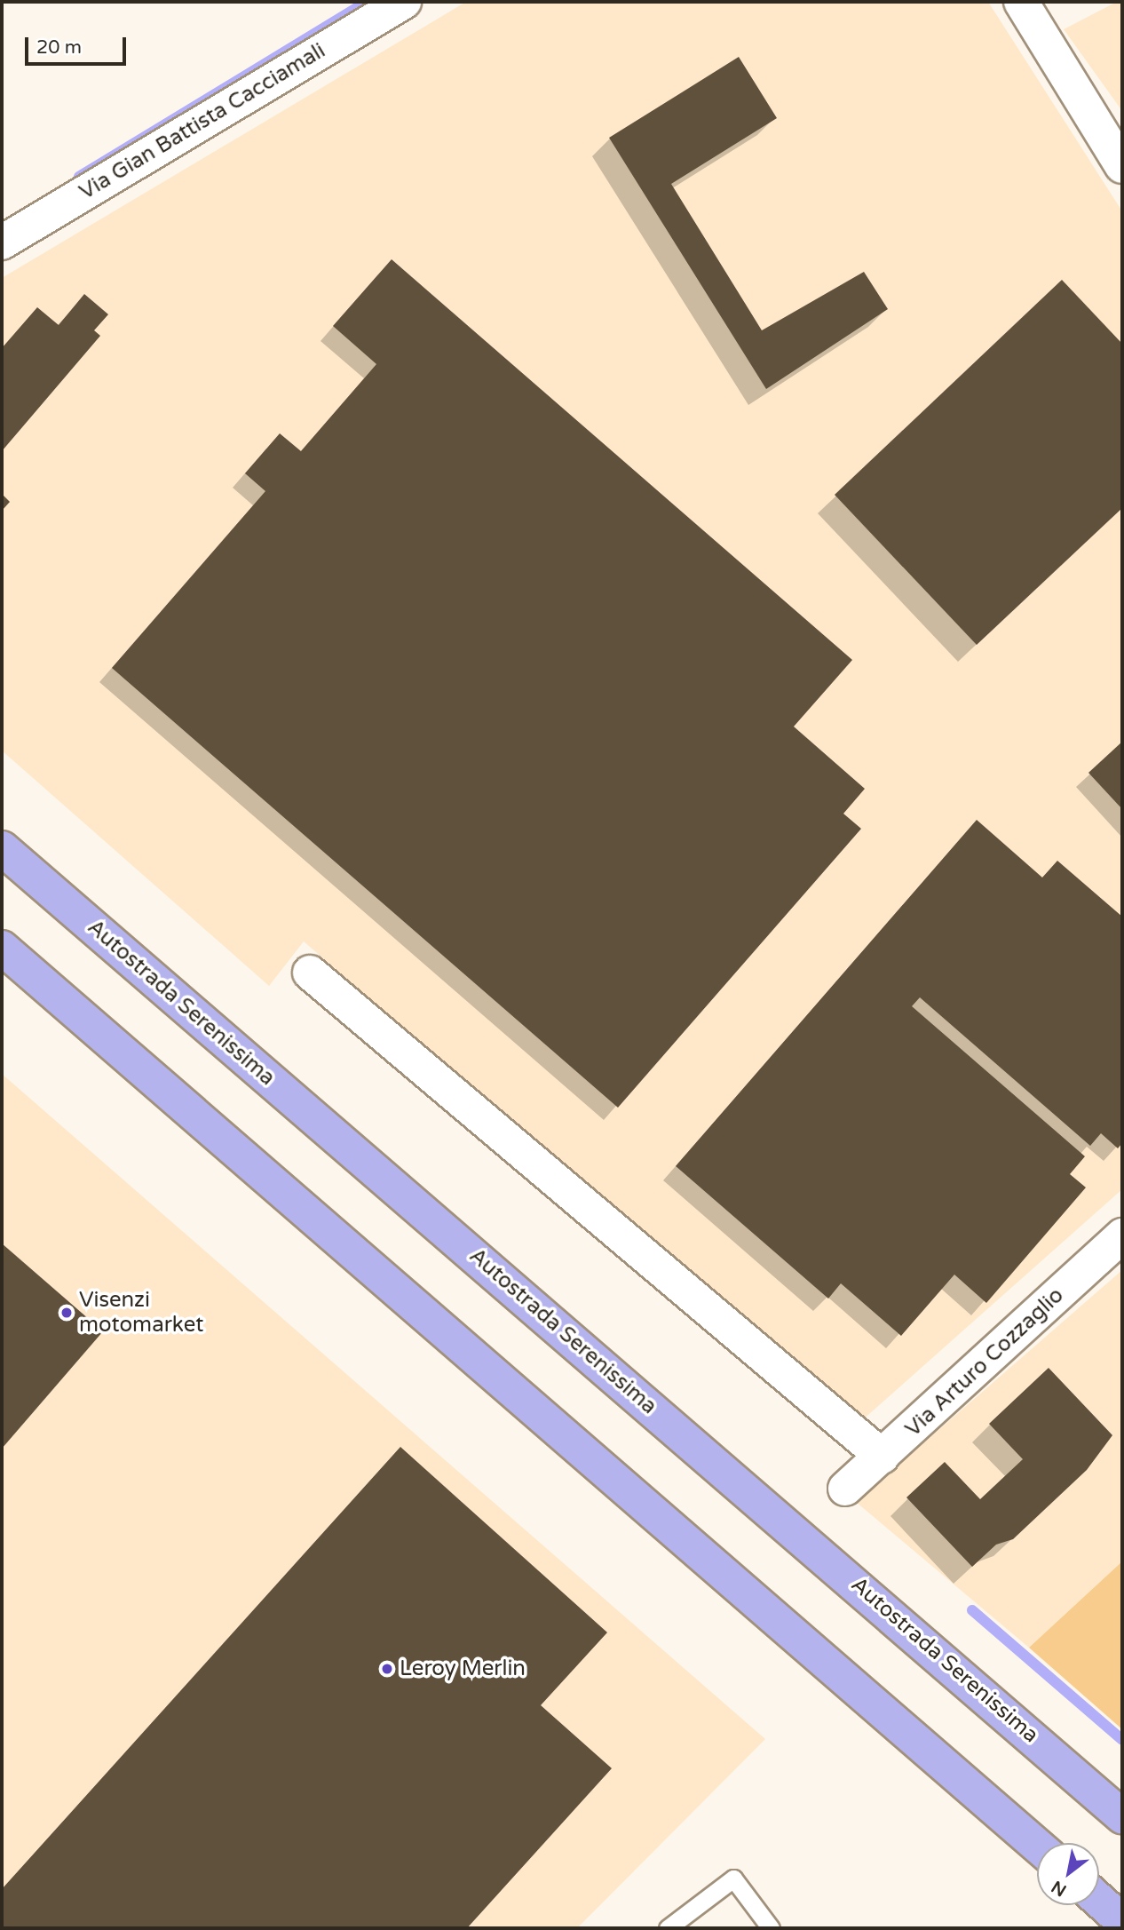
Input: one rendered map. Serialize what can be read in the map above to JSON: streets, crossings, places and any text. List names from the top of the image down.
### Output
{
  "streets": {
    "highway": ["Autostrada Serenissima"],
    "street": ["Via Gian Battista Cacciamali", "Via Arturo Cozzaglio"]
  },
  "places": ["Visenzi motomarket", "Leroy Merlin"],
  "scale_bar": "20 m",
  "north": "bottom left"
}
